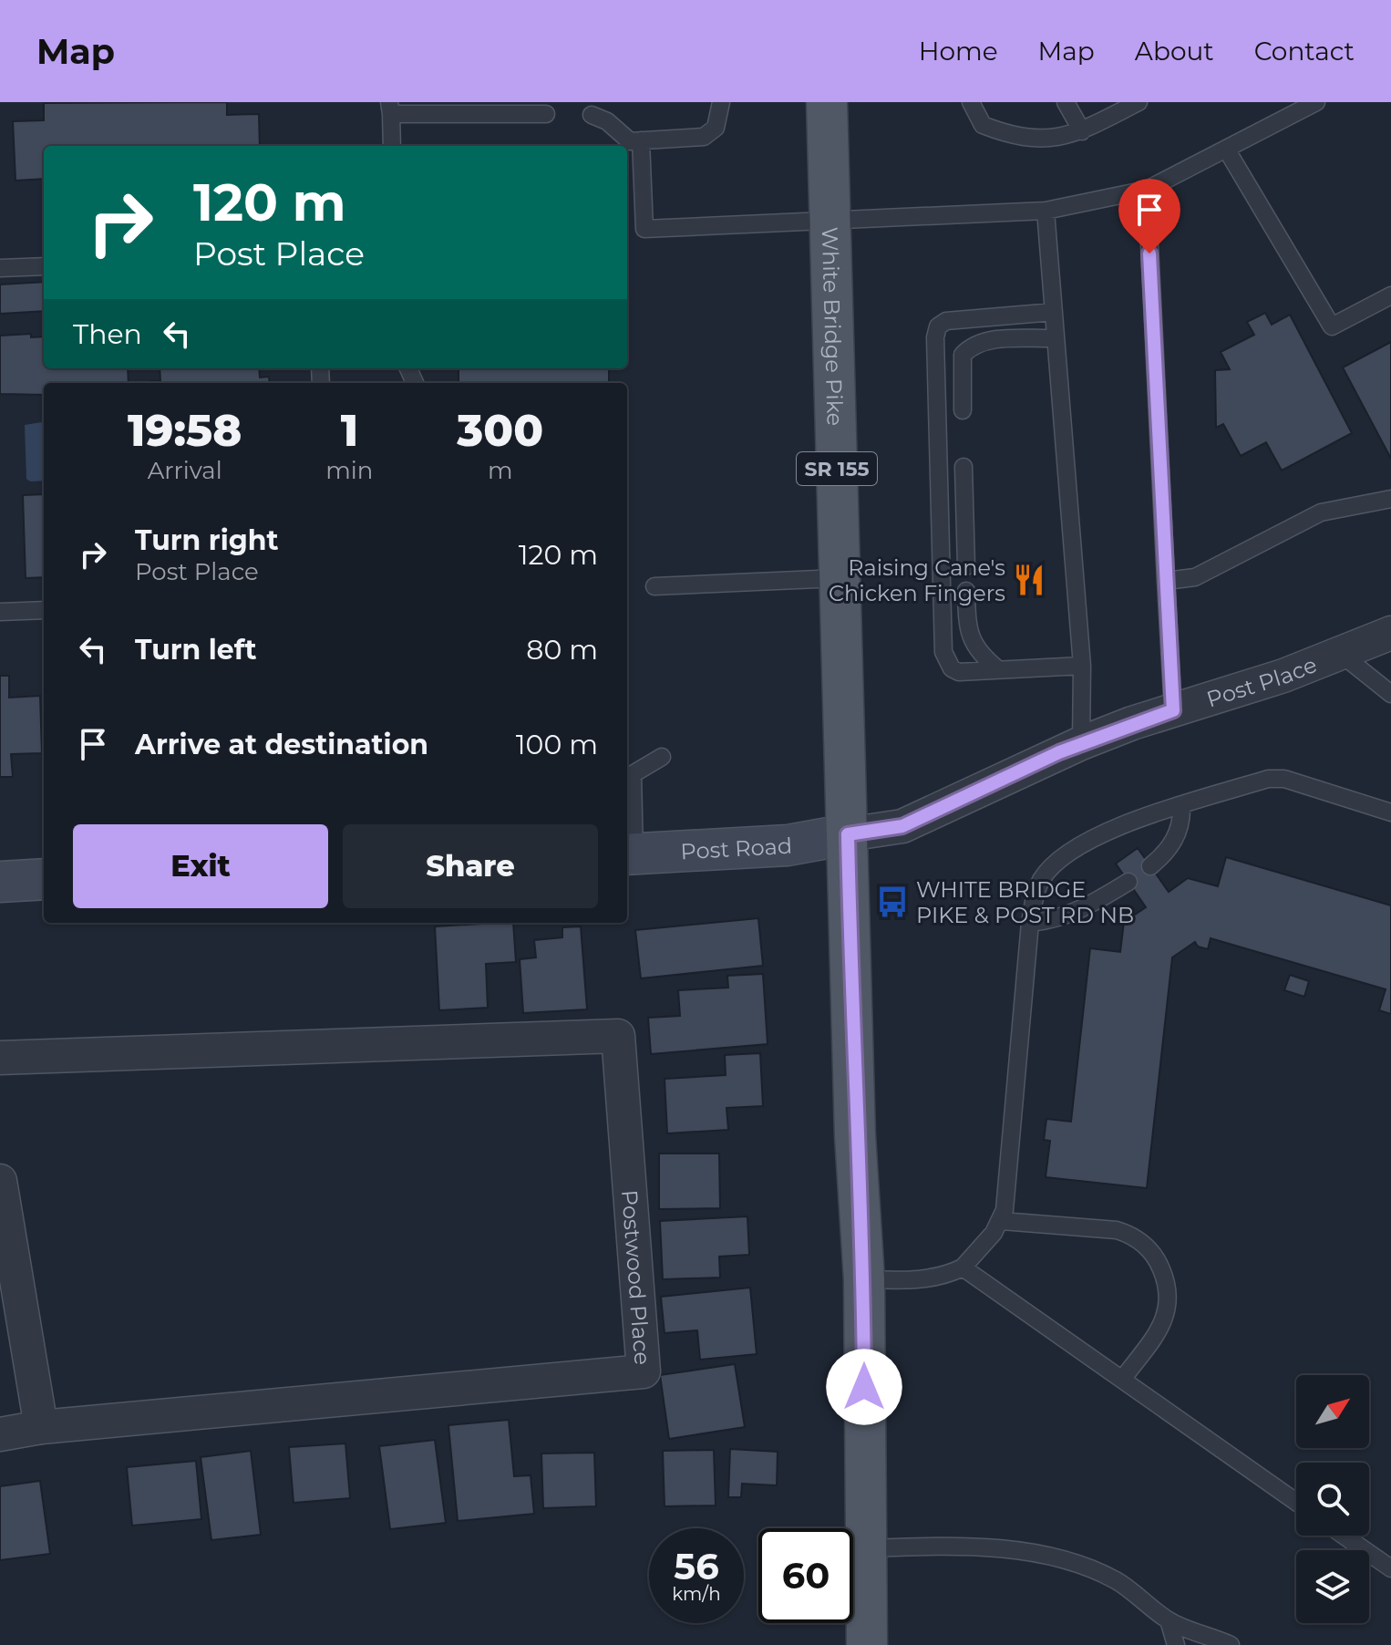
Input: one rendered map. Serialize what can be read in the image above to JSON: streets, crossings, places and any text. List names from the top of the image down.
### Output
{
  "streets": {
    "main road": ["White Bridge Pike", "SR 155"],
    "street": ["Post Place", "Post Road", "Postwood Place"]
  },
  "crossings": [
    ["White Bridge Pike", "Post Place"],
    ["White Bridge Pike", "Post Road"],
    ["Post Place", "Post Road"]
  ],
  "places": {
    "restaurant": ["Raising Cane's Chicken Fingers"],
    "bus stop": ["WHITE BRIDGE PIKE & POST RD NB"]
  },
  "north": "top right",
  "page": {
    "header": "Map",
    "nav": [
      "Home",
      "Map",
      "About",
      "Contact"
    ],
    "turn": ["120 m", "Post Place"],
    "then": "Then",
    "eta": [
      "19:58",
      "Arrival",
      "1",
      "min",
      "300",
      "m"
    ],
    "list": [
      {
        "name": "Turn right",
        "note": "Post Place",
        "value": "120 m"
      },
      {
        "name": "Turn left",
        "value": "80 m"
      },
      {
        "name": "Arrive at destination",
        "value": "100 m"
      }
    ],
    "buttons": ["Exit", "Share"],
    "speed": "56 km/h",
    "limit": "60"
  }
}
